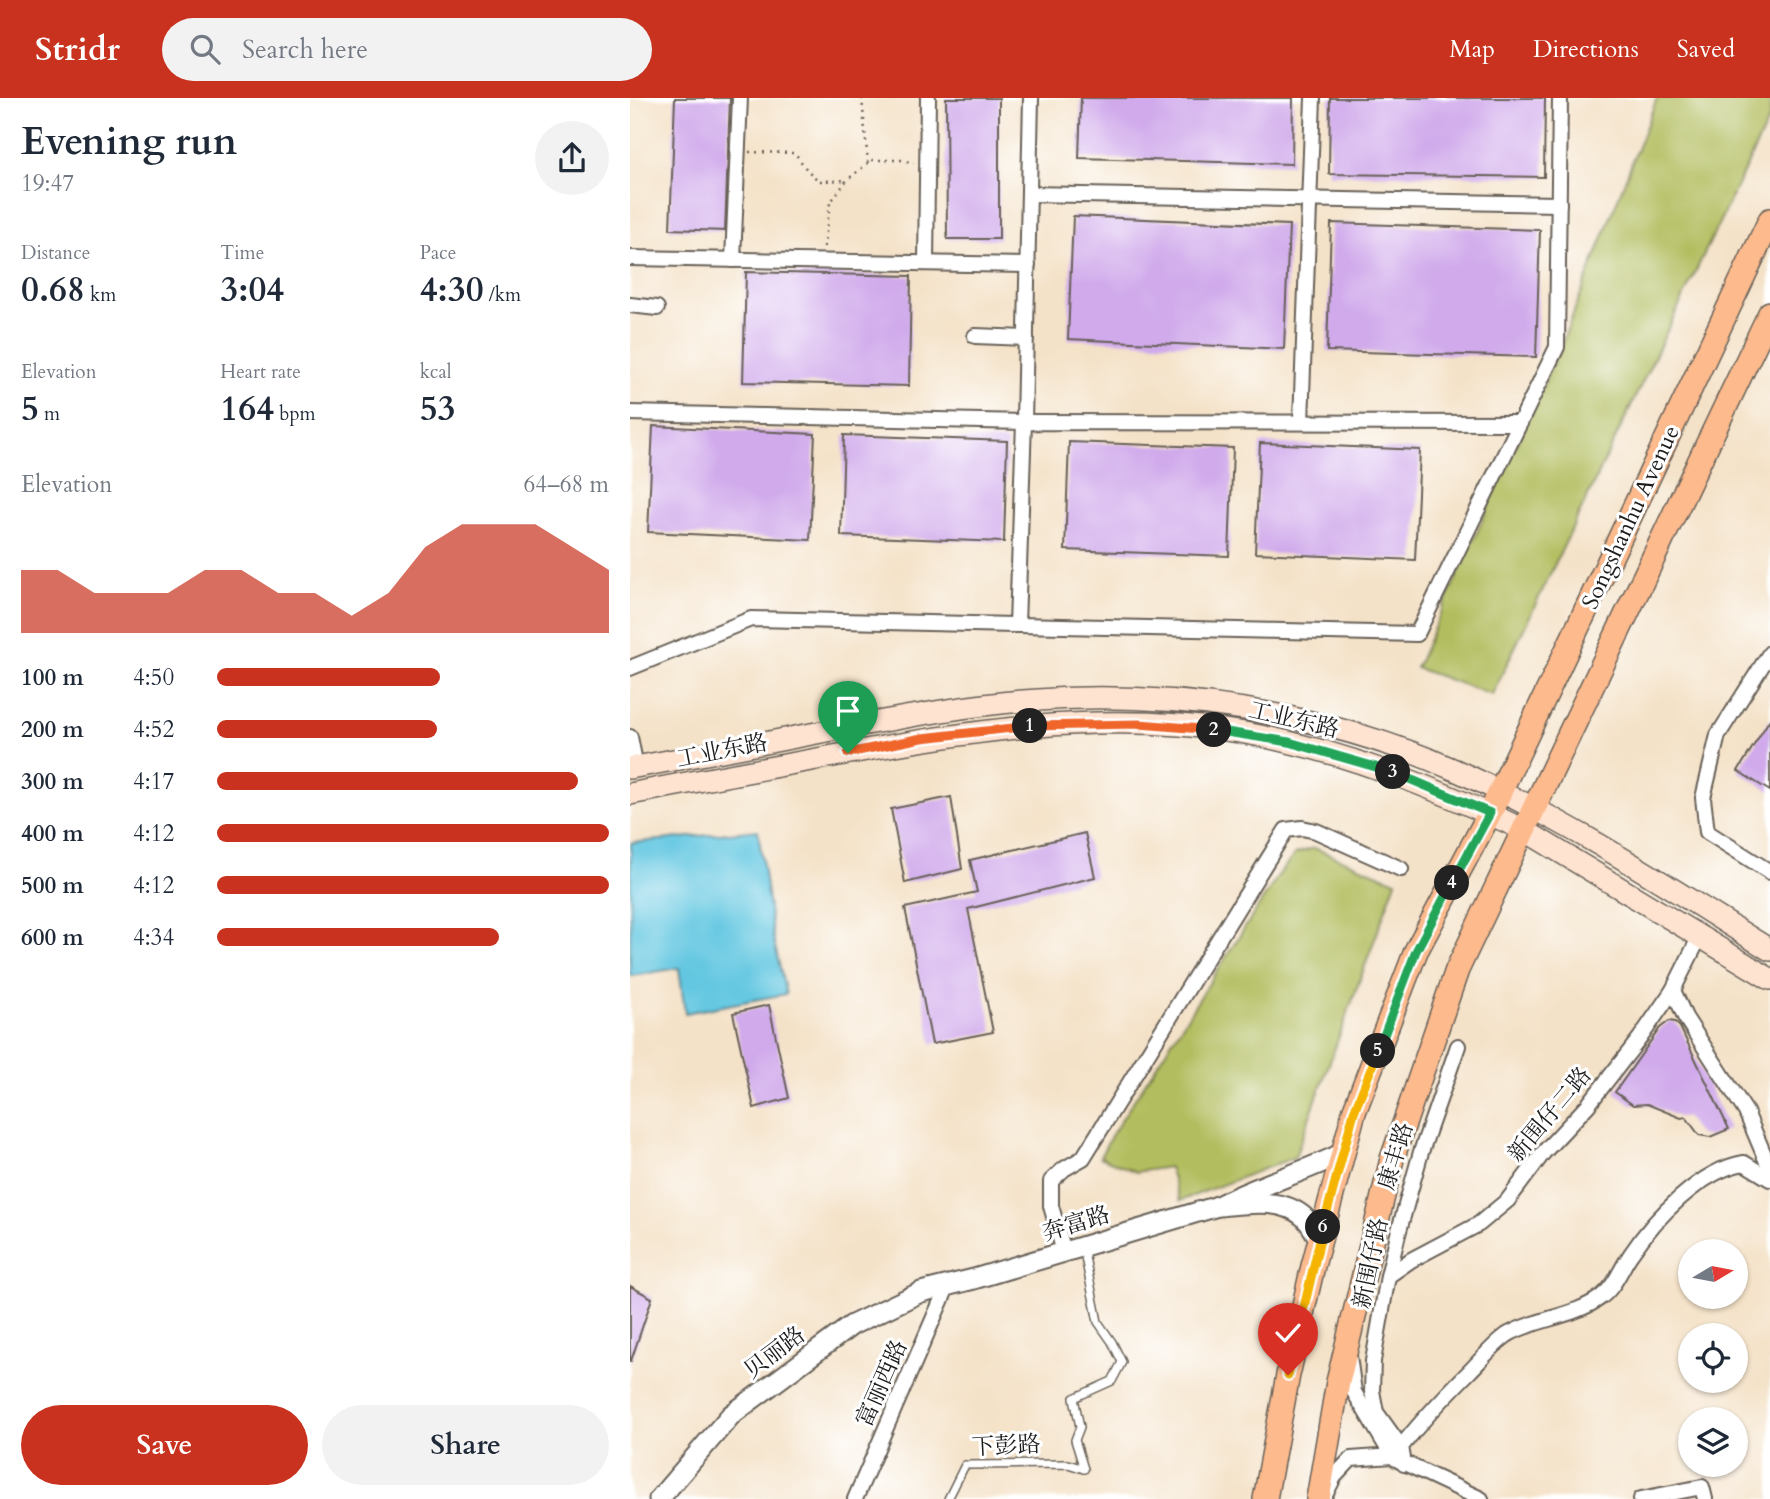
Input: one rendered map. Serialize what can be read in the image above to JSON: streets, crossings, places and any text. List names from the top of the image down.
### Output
{
  "streets": {
    "main road": ["Songshanhu Avenue", "工业东路", "康丰路"],
    "street": [
      "新围仔二路",
      "奔富路",
      "新围仔路",
      "贝丽路",
      "富丽西路"
    ],
    "lane": ["下彭路"]
  },
  "crossings": [
    ["Songshanhu Avenue", "工业东路"],
    ["Songshanhu Avenue", "康丰路"],
    ["工业东路", "新围仔二路"],
    ["工业东路", "康丰路"],
    ["新围仔二路", "新围仔路"],
    ["奔富路", "贝丽路"],
    ["奔富路", "富丽西路"],
    ["奔富路", "下彭路"],
    ["贝丽路", "富丽西路"]
  ],
  "north": "right",
  "page": {
    "header": "Stridr",
    "search": "Search here",
    "nav": ["Map", "Directions", "Saved"],
    "heading": ["Evening run", "19:47"],
    "stats": [
      ["Distance", "0.68 km"],
      ["Time", "3:04"],
      ["Pace", "4:30 /km"],
      ["Elevation", "5 m"],
      ["Heart rate", "164 bpm"],
      ["kcal", "53"]
    ],
    "chart": ["Elevation", "64–68 m"],
    "list": [
      {
        "name": "100 m",
        "note": "4:50"
      },
      {
        "name": "200 m",
        "note": "4:52"
      },
      {
        "name": "300 m",
        "note": "4:17"
      },
      {
        "name": "400 m",
        "note": "4:12"
      },
      {
        "name": "500 m",
        "note": "4:12"
      },
      {
        "name": "600 m",
        "note": "4:34"
      }
    ],
    "pins": [
      "1",
      "2",
      "3",
      "4",
      "5",
      "6"
    ],
    "buttons": ["Save", "Share"]
  }
}
